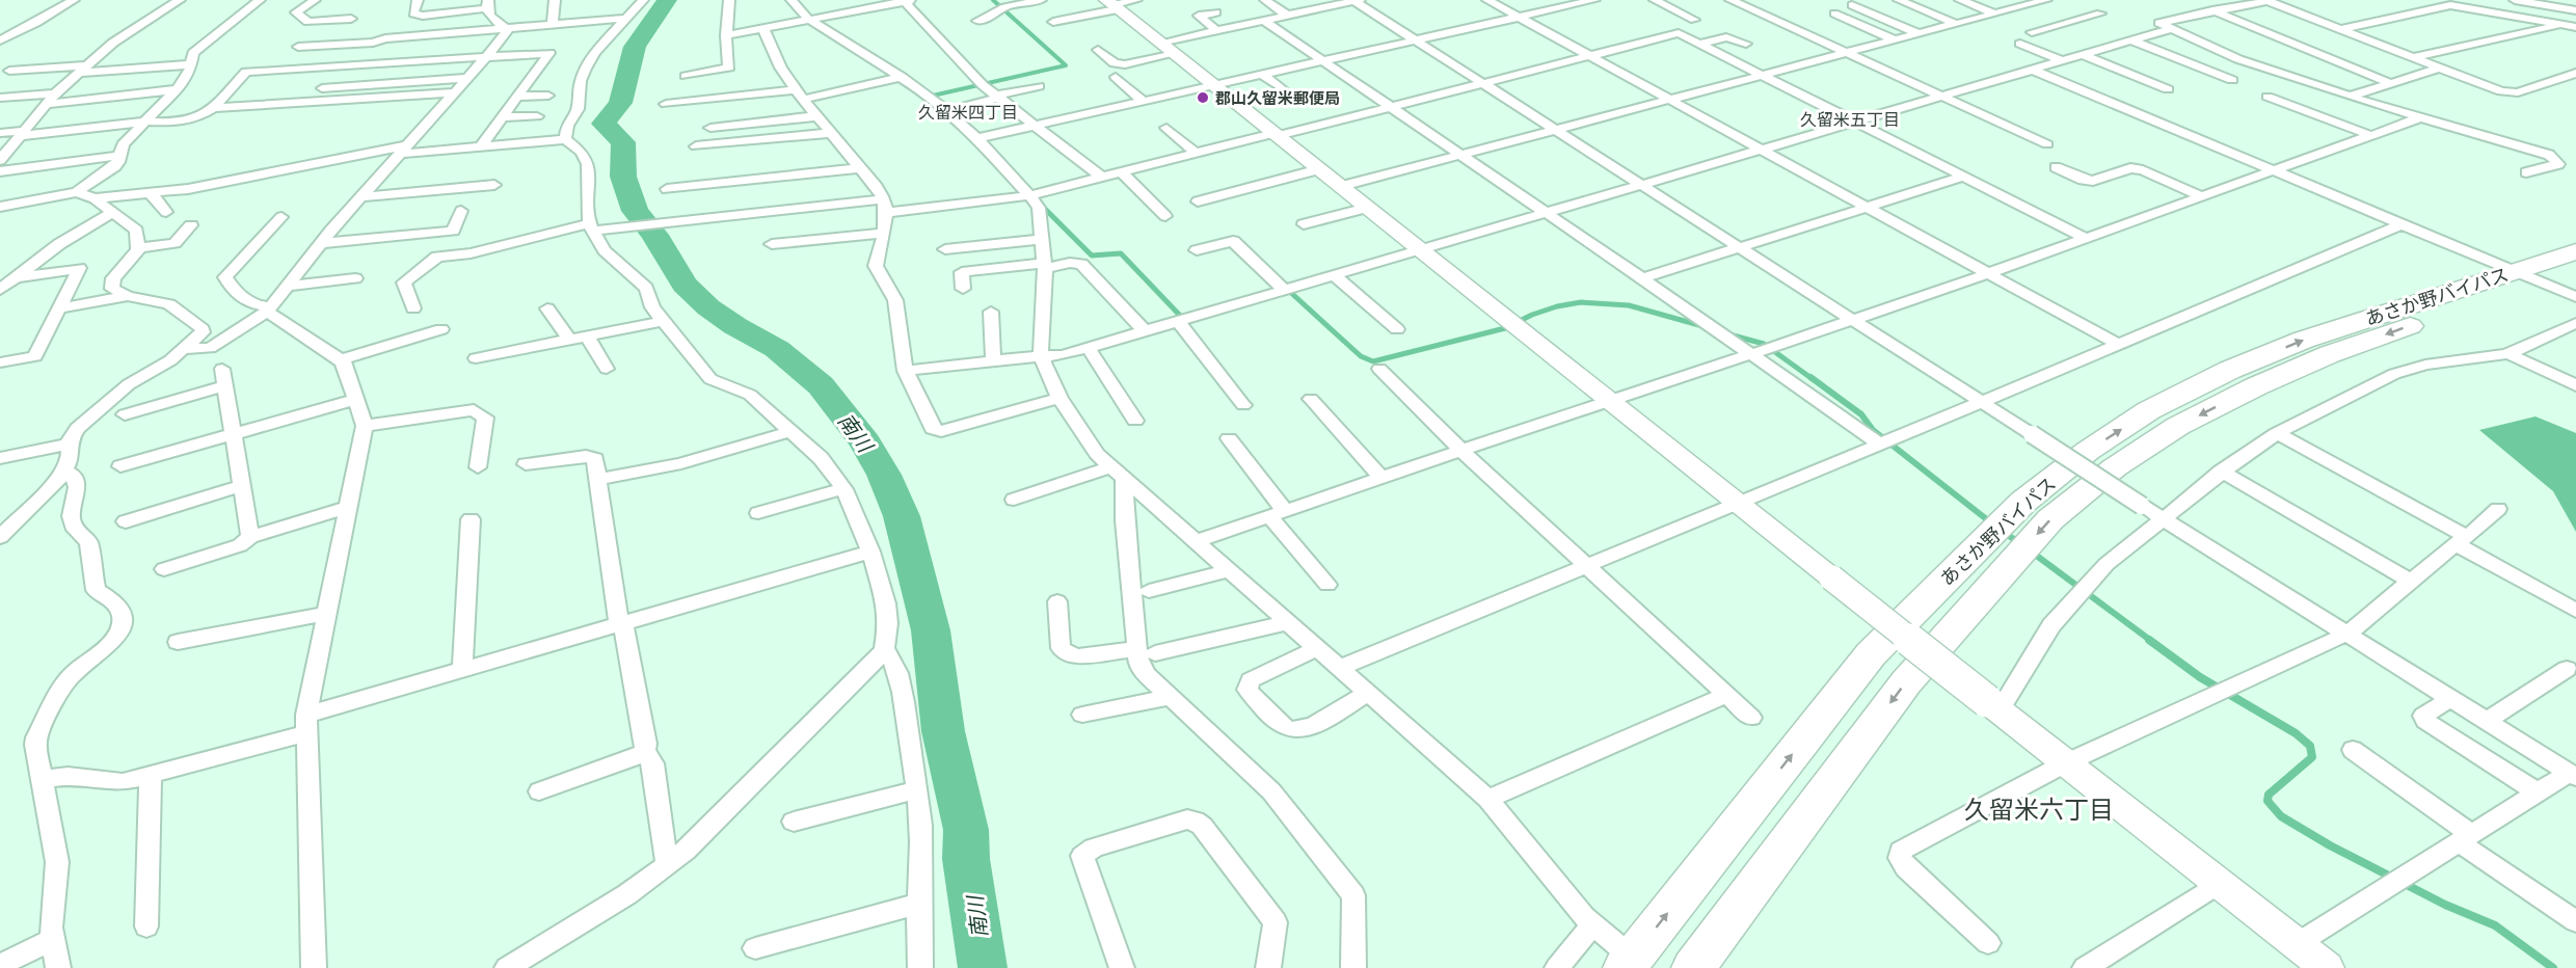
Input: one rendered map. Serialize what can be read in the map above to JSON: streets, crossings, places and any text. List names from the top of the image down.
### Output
{
  "streets": {
    "highway": ["あさか野バイパス"]
  },
  "districts": ["久留米四丁目", "久留米五丁目", "久留米六丁目"],
  "water": ["南川"],
  "places": ["郡山久留米郵便局"]
}
